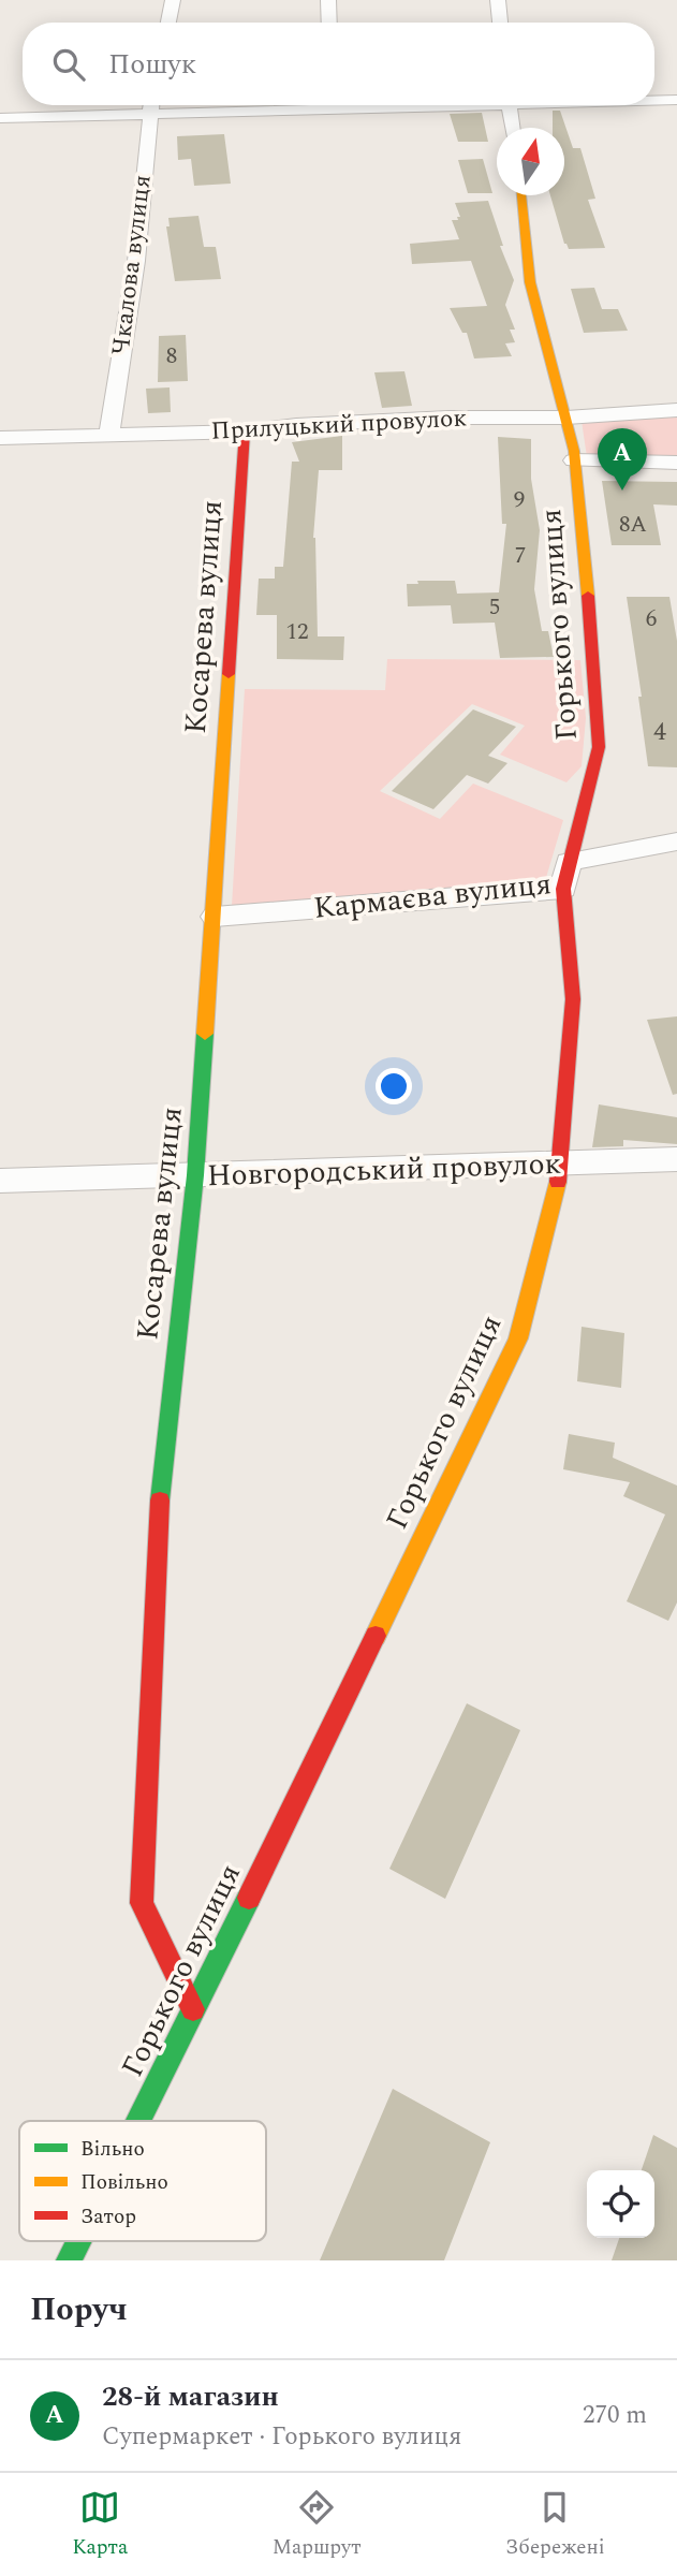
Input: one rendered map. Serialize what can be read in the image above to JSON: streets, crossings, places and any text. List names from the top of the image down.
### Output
{
  "streets": {
    "street": [
      "Чкалова вулиця",
      "Прилуцький провулок",
      "Косарева вулиця",
      "Горького вулиця",
      "Кармаєва вулиця",
      "Новгородський провулок"
    ]
  },
  "crossings": [
    ["Чкалова вулиця", "Прилуцький провулок"],
    ["Прилуцький провулок", "Косарева вулиця"],
    ["Прилуцький провулок", "Горького вулиця"],
    ["Косарева вулиця", "Горького вулиця"],
    ["Косарева вулиця", "Кармаєва вулиця"],
    ["Косарева вулиця", "Новгородський провулок"],
    ["Горького вулиця", "Кармаєва вулиця"],
    ["Горького вулиця", "Новгородський провулок"]
  ],
  "house_numbers": [
    "8",
    "9",
    "8А",
    "7",
    "5",
    "6",
    "12",
    "4"
  ],
  "legend": ["Вільно", "Повільно", "Затор"],
  "north": "top",
  "page": {
    "search": "Пошук",
    "pins": "A",
    "heading": "Поруч",
    "list": [
      {
        "mark": "A",
        "name": "28-й магазин",
        "note": "Супермаркет · Горького вулиця",
        "value": "270 m"
      }
    ],
    "nav": ["Карта", "Маршрут", "Збережені"]
  }
}
